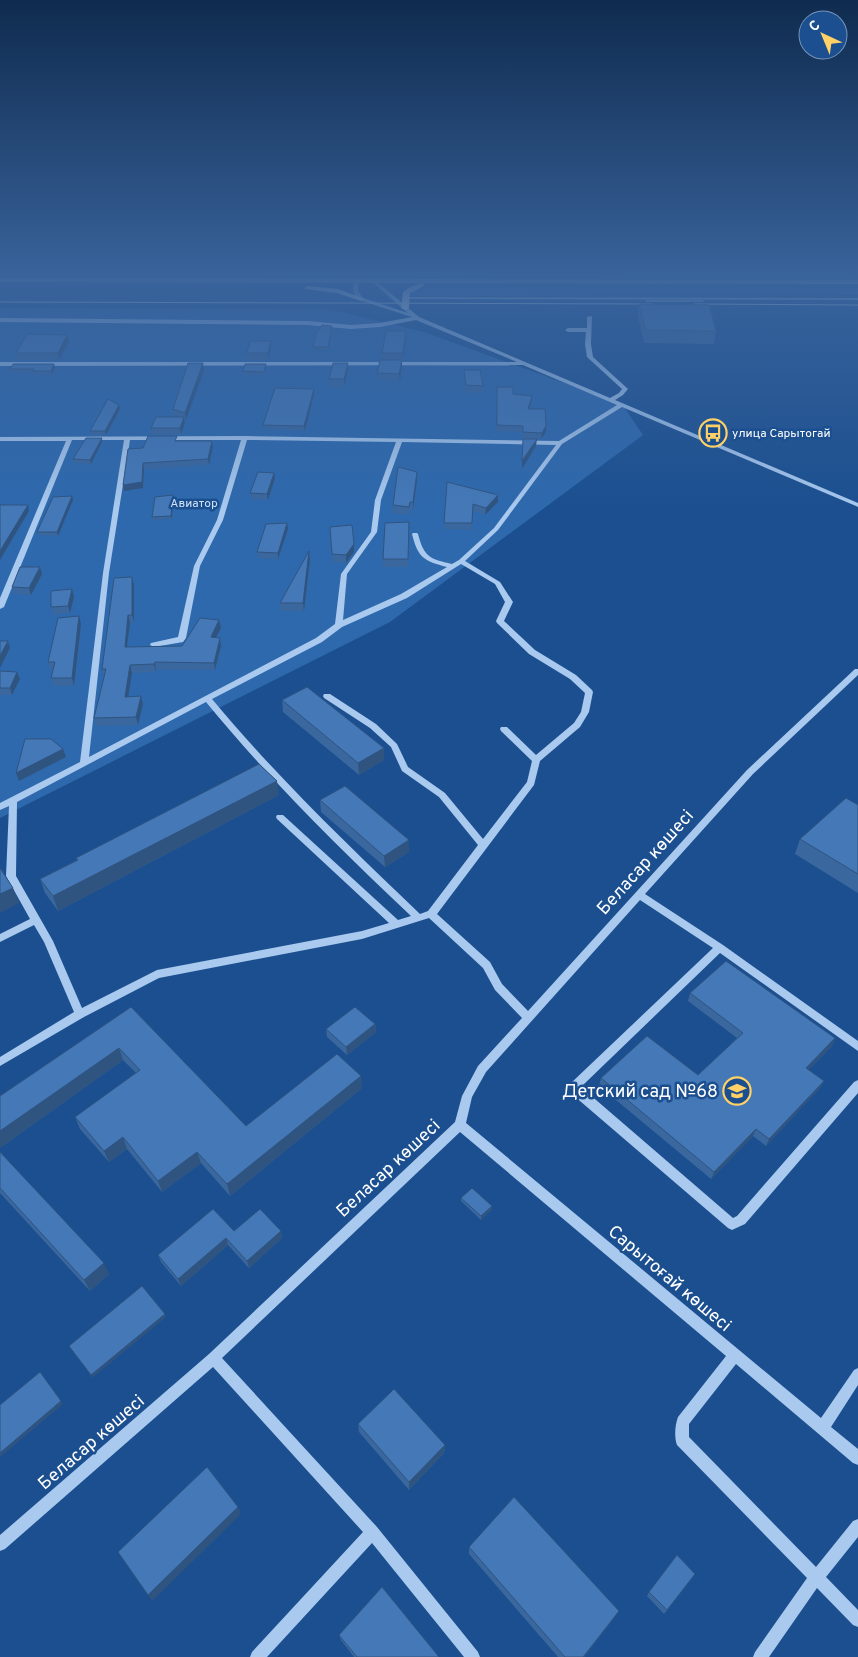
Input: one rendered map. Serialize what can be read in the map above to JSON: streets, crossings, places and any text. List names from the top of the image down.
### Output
{
  "streets": {
    "street": ["Беласар көшесі", "Сарытоғай көшесі"]
  },
  "crossings": [
    ["Беласар көшесі", "Сарытоғай көшесі"]
  ],
  "parks": ["Авиатор"],
  "places": {
    "bus stop": ["улица Сарытогай"],
    "school or university": ["Детский сад №68"]
  },
  "north": "top left"
}
